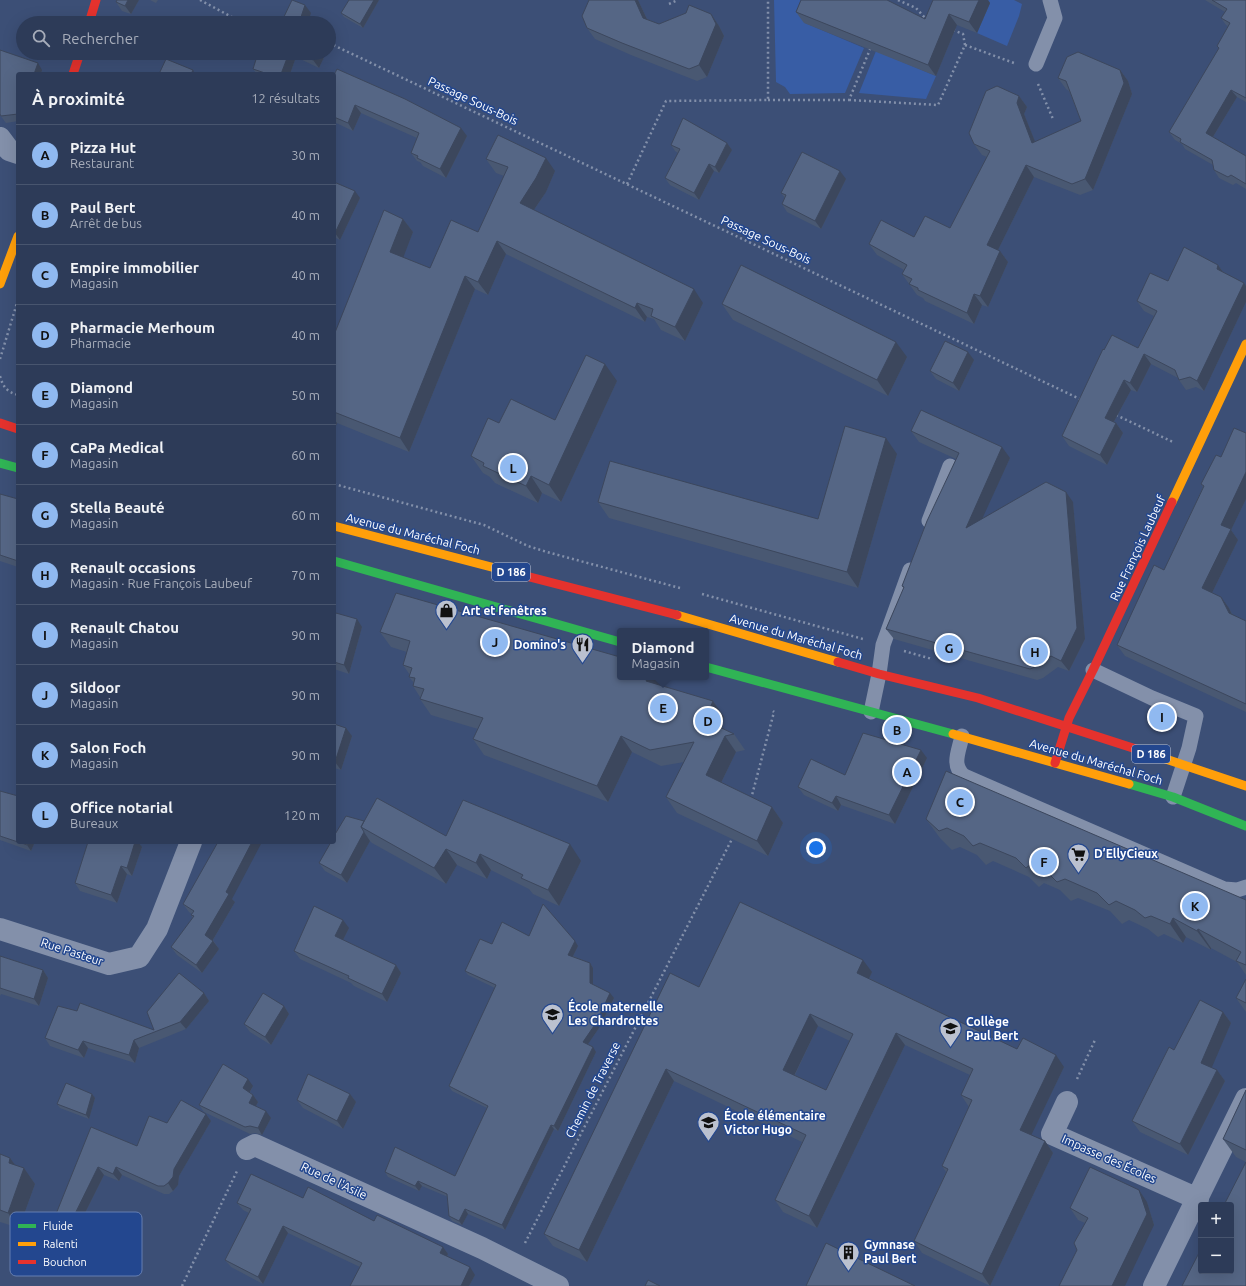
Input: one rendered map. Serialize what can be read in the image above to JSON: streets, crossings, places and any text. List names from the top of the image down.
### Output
{
  "streets": {
    "main road": ["Avenue du Maréchal Foch", "Rue François Laubeuf", "D 186"],
    "street": ["Rue Pasteur", "Impasse des Écoles", "Rue de l'Asile"],
    "path": ["Passage Sous-Bois", "Chemin de Traverse"]
  },
  "crossings": [
    ["Avenue du Maréchal Foch", "Rue François Laubeuf"],
    ["Chemin de Traverse", "Rue de l'Asile"]
  ],
  "places": {
    "shop": ["Art et fenêtres"],
    "restaurant": ["Domino's"],
    "supermarket": ["D’EllyCieux"],
    "school or university": ["École maternelle Les Chardrottes", "Collège Paul Bert", "École élémentaire Victor Hugo"],
    "building": ["Gymnase Paul Bert"]
  },
  "legend": ["Fluide", "Ralenti", "Bouchon"],
  "page": {
    "search": "Rechercher",
    "heading": ["À proximité", "12 résultats"],
    "list": [
      {
        "mark": "A",
        "name": "Pizza Hut",
        "note": "Restaurant",
        "value": "30 m"
      },
      {
        "mark": "B",
        "name": "Paul Bert",
        "note": "Arrêt de bus",
        "value": "40 m"
      },
      {
        "mark": "C",
        "name": "Empire immobilier",
        "note": "Magasin",
        "value": "40 m"
      },
      {
        "mark": "D",
        "name": "Pharmacie Merhoum",
        "note": "Pharmacie",
        "value": "40 m"
      },
      {
        "mark": "E",
        "name": "Diamond",
        "note": "Magasin",
        "value": "50 m"
      },
      {
        "mark": "F",
        "name": "CaPa Medical",
        "note": "Magasin",
        "value": "60 m"
      },
      {
        "mark": "G",
        "name": "Stella Beauté",
        "note": "Magasin",
        "value": "60 m"
      },
      {
        "mark": "H",
        "name": "Renault occasions",
        "note": "Magasin · Rue François Laubeuf",
        "value": "70 m"
      },
      {
        "mark": "I",
        "name": "Renault Chatou",
        "note": "Magasin",
        "value": "90 m"
      },
      {
        "mark": "J",
        "name": "Sildoor",
        "note": "Magasin",
        "value": "90 m"
      },
      {
        "mark": "K",
        "name": "Salon Foch",
        "note": "Magasin",
        "value": "90 m"
      },
      {
        "mark": "L",
        "name": "Office notarial",
        "note": "Bureaux",
        "value": "120 m"
      }
    ],
    "pins": [
      "L",
      "J",
      "G",
      "H",
      "E",
      "I",
      "D",
      "B",
      "A",
      "C",
      "F",
      "K"
    ],
    "popup": ["Diamond", "Magasin"],
    "map_buttons": ["+", "−"]
  }
}
